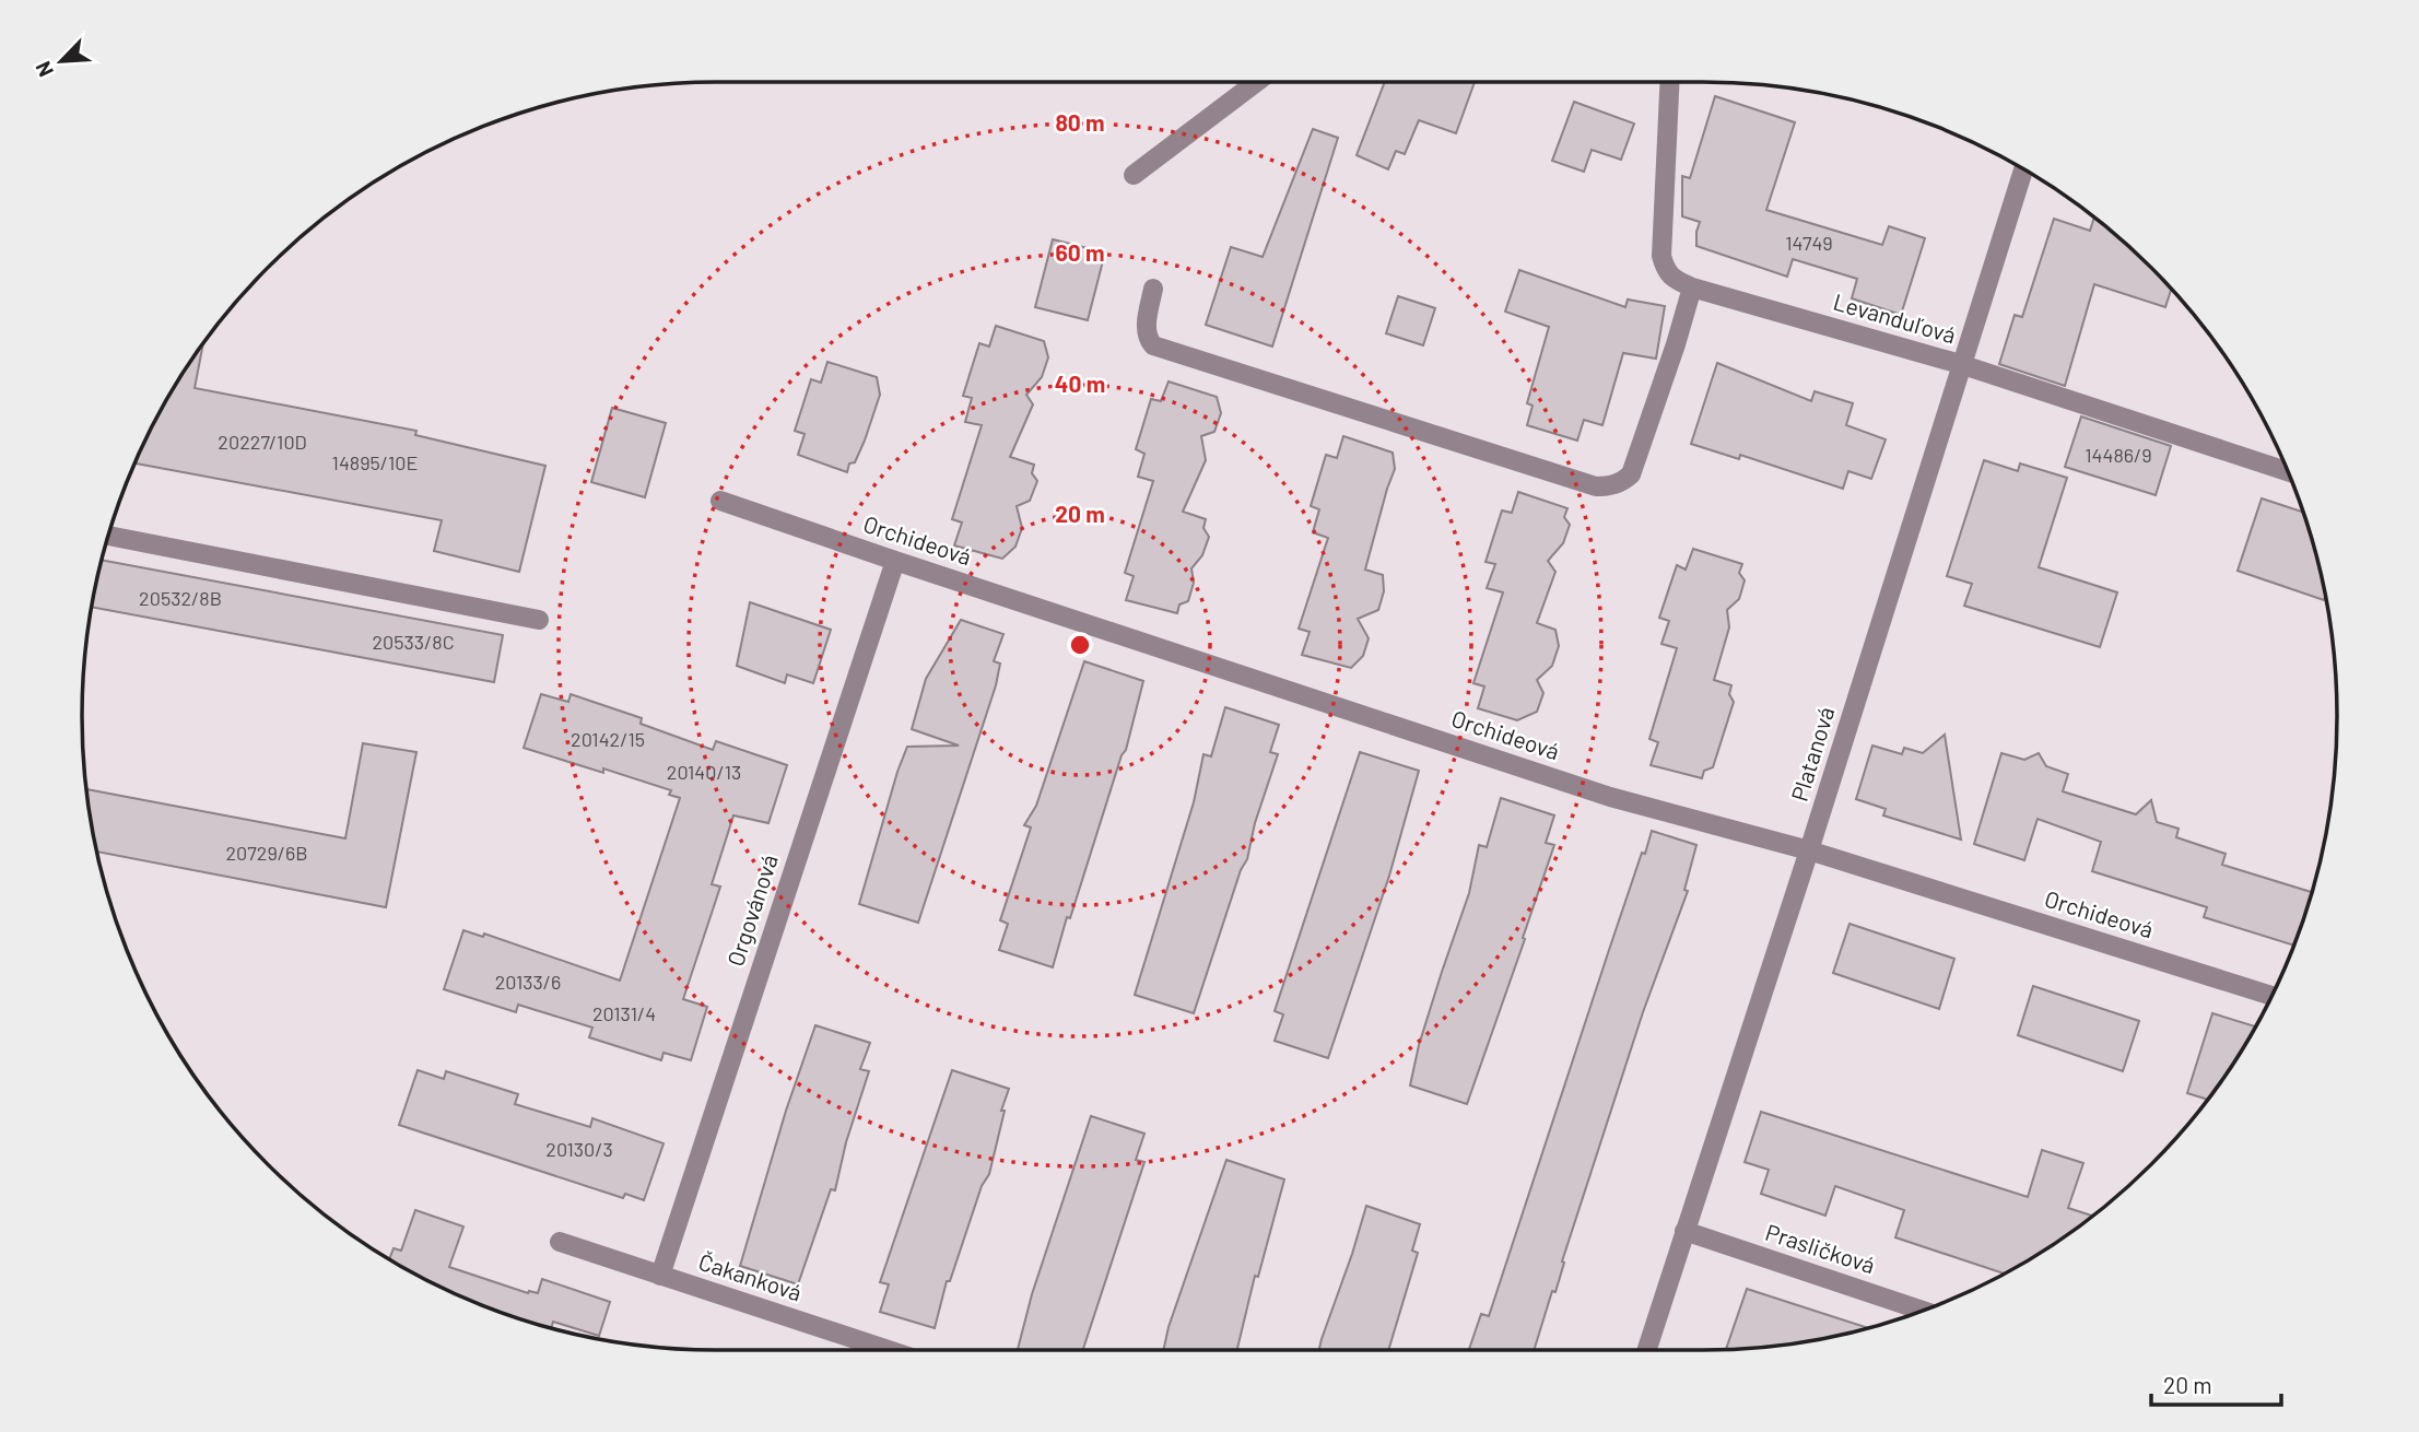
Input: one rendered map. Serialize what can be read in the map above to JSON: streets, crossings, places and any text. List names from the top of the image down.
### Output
{
  "streets": {
    "street": [
      "Levanduľová",
      "Orchideová",
      "Platanová",
      "Orgovánová",
      "Prasličková",
      "Čakanková"
    ]
  },
  "crossings": [
    ["Levanduľová", "Platanová"],
    ["Orchideová", "Platanová"],
    ["Orchideová", "Orgovánová"],
    ["Platanová", "Prasličková"],
    ["Orgovánová", "Čakanková"]
  ],
  "house_numbers": [
    "14749",
    "20227/10D",
    "14486/9",
    "14895/10E",
    "20532/8B",
    "20533/8C",
    "20142/15",
    "20140/13",
    "20729/6B",
    "20133/6",
    "20131/4",
    "20130/3"
  ],
  "scale_bar": "20 m",
  "north": "bottom left",
  "rings": [
    "80 m",
    "60 m",
    "40 m",
    "20 m"
  ]
}
